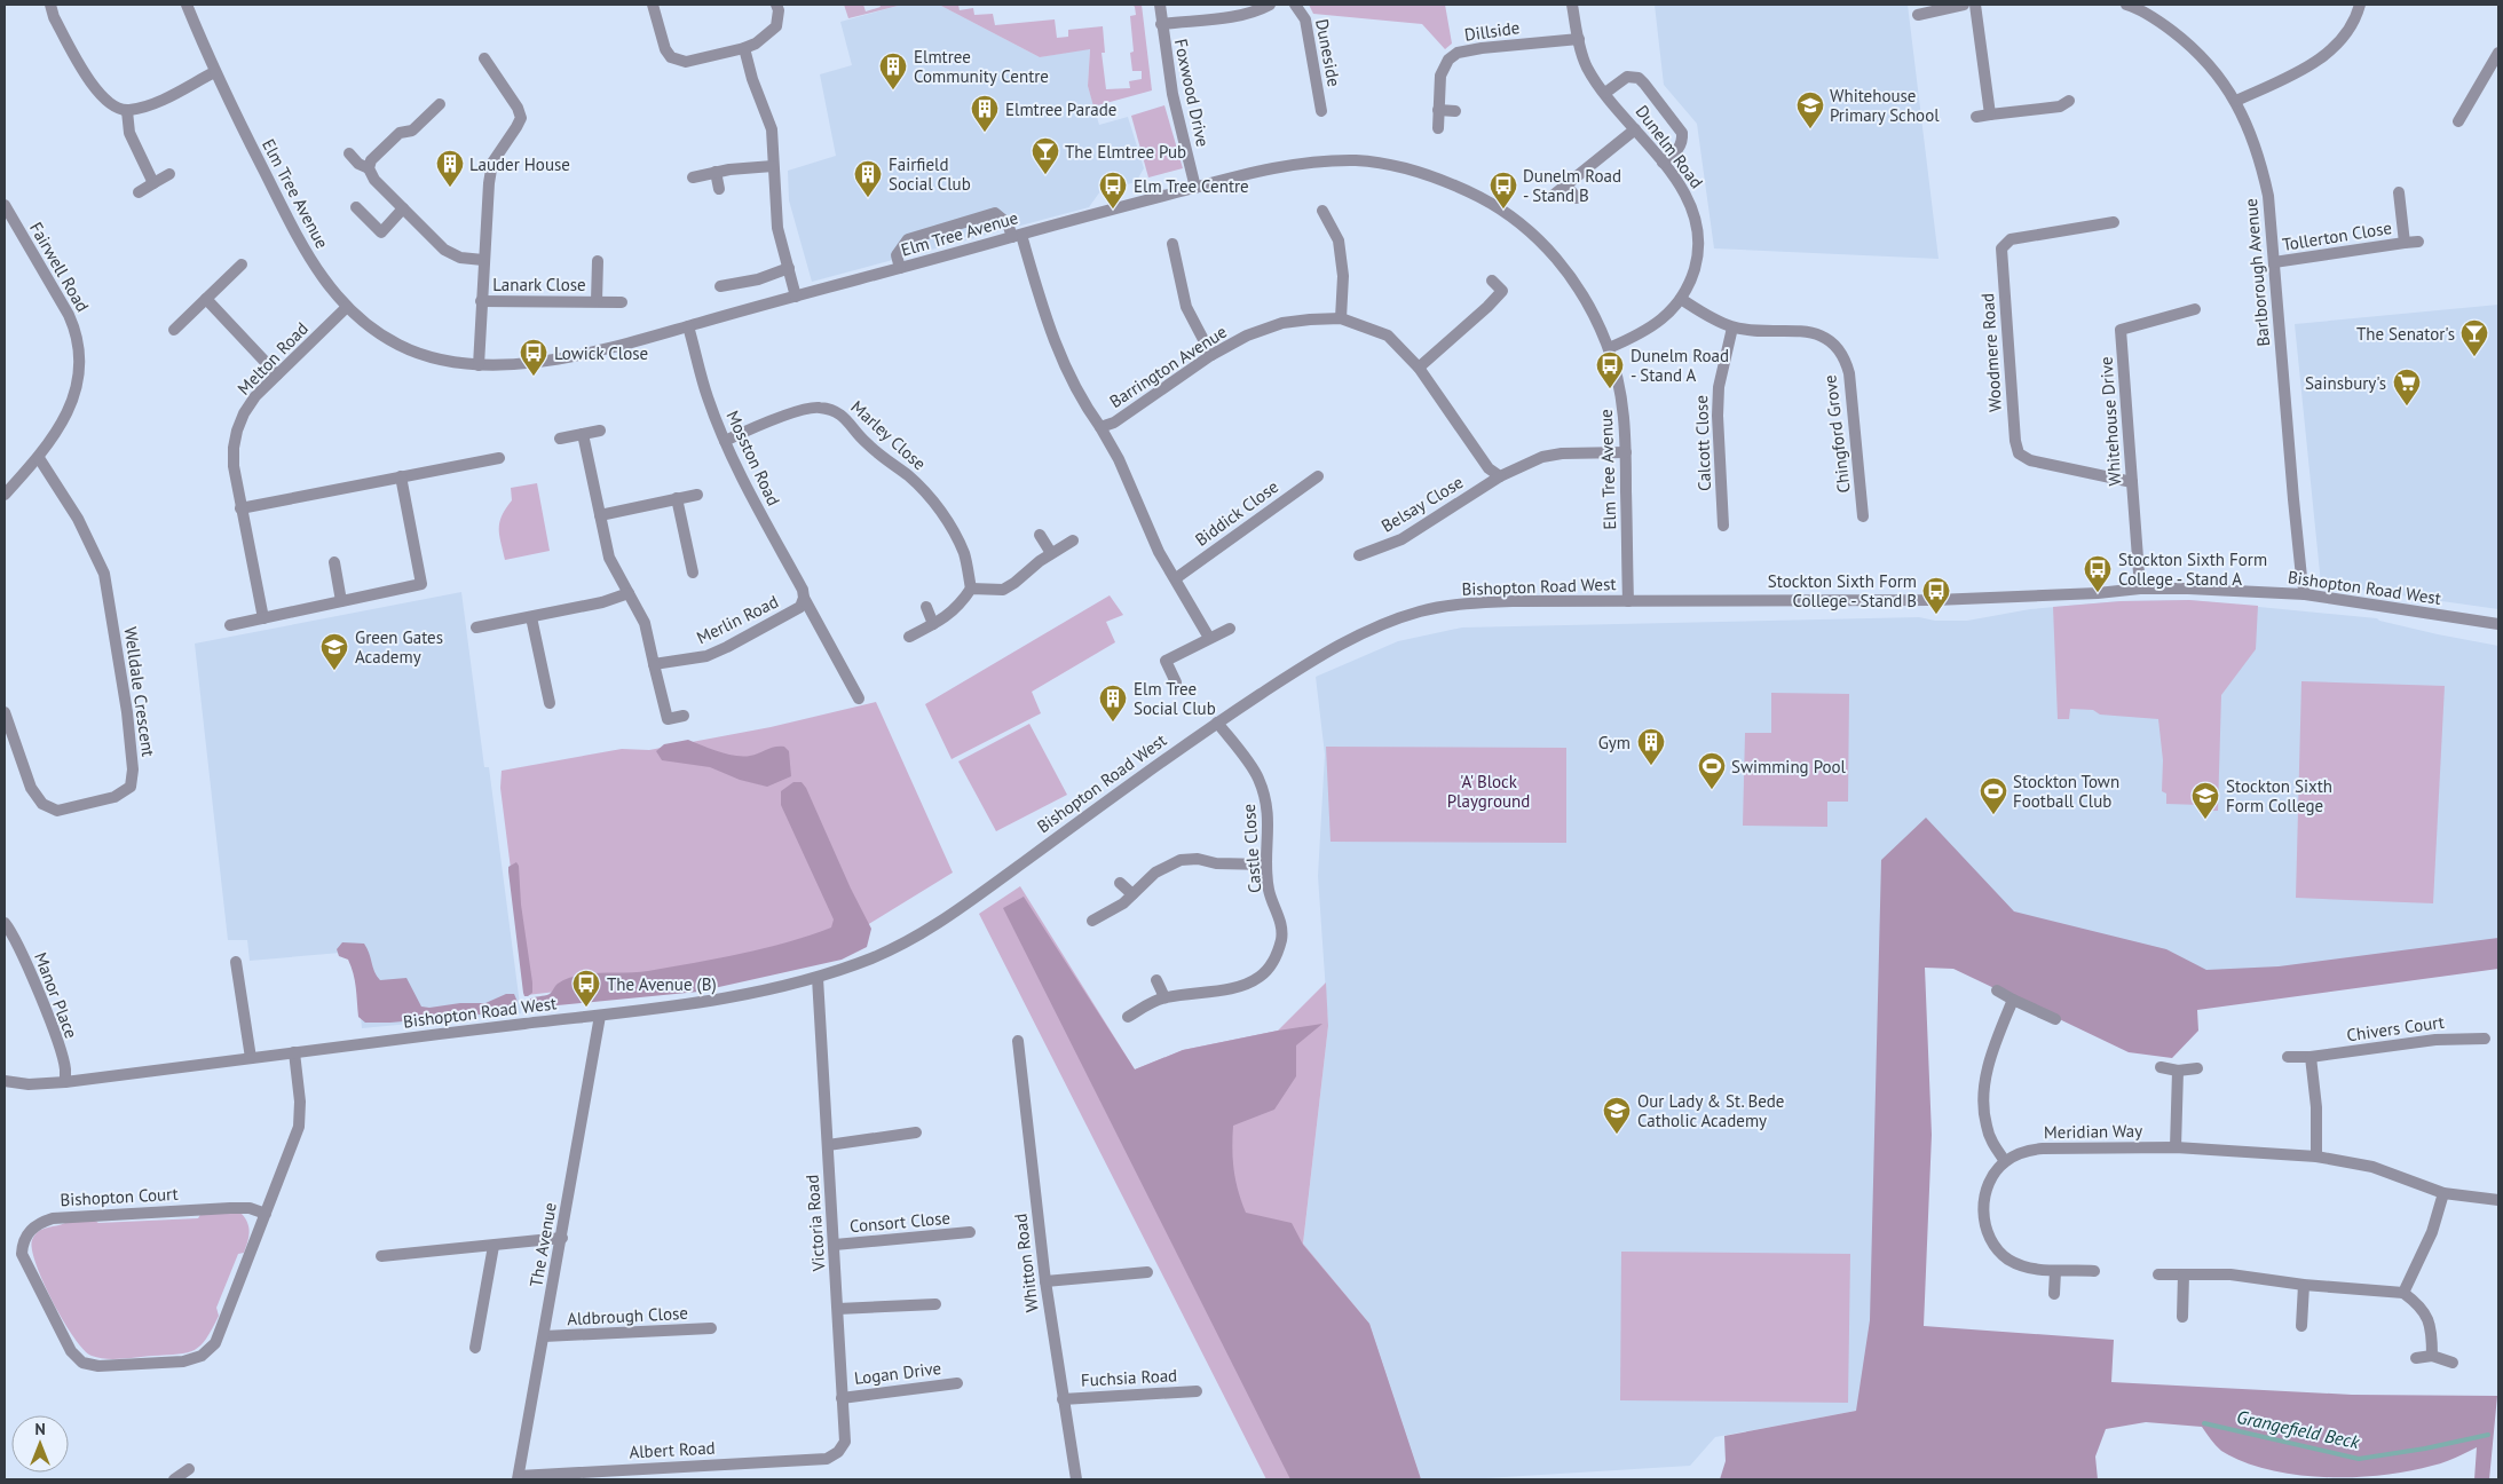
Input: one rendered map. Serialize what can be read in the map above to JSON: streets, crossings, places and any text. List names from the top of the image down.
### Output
{
  "streets": {
    "street": [
      "Dillside",
      "Duneside",
      "Foxwood Drive",
      "Dunelm Road",
      "Elm Tree Avenue",
      "Tollerton Close",
      "Fairwell Road",
      "Barlborough Avenue",
      "Lanark Close",
      "Woodmere Road",
      "Melton Road",
      "Barrington Avenue",
      "Whitehouse Drive",
      "Chingford Grove",
      "Marley Close",
      "Calcott Close",
      "Mosston Road",
      "Belsay Close",
      "Biddick Close",
      "Bishopton Road West",
      "Merlin Road",
      "Welldale Crescent",
      "Castle Close",
      "Manor Place",
      "Chivers Court",
      "Meridian Way",
      "Bishopton Court",
      "Consort Close",
      "Victoria Road",
      "The Avenue",
      "Whitton Road",
      "Aldbrough Close",
      "Logan Drive",
      "Fuchsia Road",
      "Albert Road"
    ]
  },
  "crossings": [
    ["Dillside", "Dunelm Road"],
    ["Foxwood Drive", "Elm Tree Avenue"],
    ["Dunelm Road", "Elm Tree Avenue"],
    ["Dunelm Road", "Chingford Grove"],
    ["Elm Tree Avenue", "Melton Road"],
    ["Elm Tree Avenue", "Barrington Avenue"],
    ["Elm Tree Avenue", "Mosston Road"],
    ["Elm Tree Avenue", "Bishopton Road West"],
    ["Tollerton Close", "Barlborough Avenue"],
    ["Fairwell Road", "Welldale Crescent"],
    ["Barlborough Avenue", "Bishopton Road West"],
    ["Woodmere Road", "Whitehouse Drive"],
    ["Barrington Avenue", "Belsay Close"],
    ["Whitehouse Drive", "Bishopton Road West"],
    ["Chingford Grove", "Calcott Close"],
    ["Marley Close", "Mosston Road"],
    ["Mosston Road", "Merlin Road"],
    ["Bishopton Road West", "Castle Close"],
    ["Bishopton Road West", "Manor Place"],
    ["Bishopton Road West", "Bishopton Court"],
    ["Bishopton Road West", "Victoria Road"],
    ["Bishopton Road West", "The Avenue"],
    ["Consort Close", "Victoria Road"],
    ["Victoria Road", "Logan Drive"],
    ["Victoria Road", "Albert Road"],
    ["The Avenue", "Aldbrough Close"],
    ["The Avenue", "Albert Road"],
    ["Whitton Road", "Fuchsia Road"]
  ],
  "water": ["Grangefield Beck"],
  "parks": ["'A' Block Playground"],
  "places": {
    "building": [
      "Elmtree Community Centre",
      "Elmtree Parade",
      "Lauder House",
      "Fairfield Social Club",
      "Elm Tree Social Club",
      "Gym"
    ],
    "school or university": [
      "Whitehouse Primary School",
      "Green Gates Academy",
      "Stockton Sixth Form College",
      "Our Lady & St. Bede Catholic Academy"
    ],
    "bar": ["The Elmtree Pub", "The Senator's"],
    "bus stop": [
      "Elm Tree Centre",
      "Dunelm Road - Stand B",
      "Lowick Close",
      "Dunelm Road - Stand A",
      "Stockton Sixth Form College - Stand A",
      "Stockton Sixth Form College - Stand B",
      "The Avenue (B)"
    ],
    "supermarket": ["Sainsbury's"],
    "sports": ["Swimming Pool", "Stockton Town Football Club"]
  },
  "north": "top"
}
